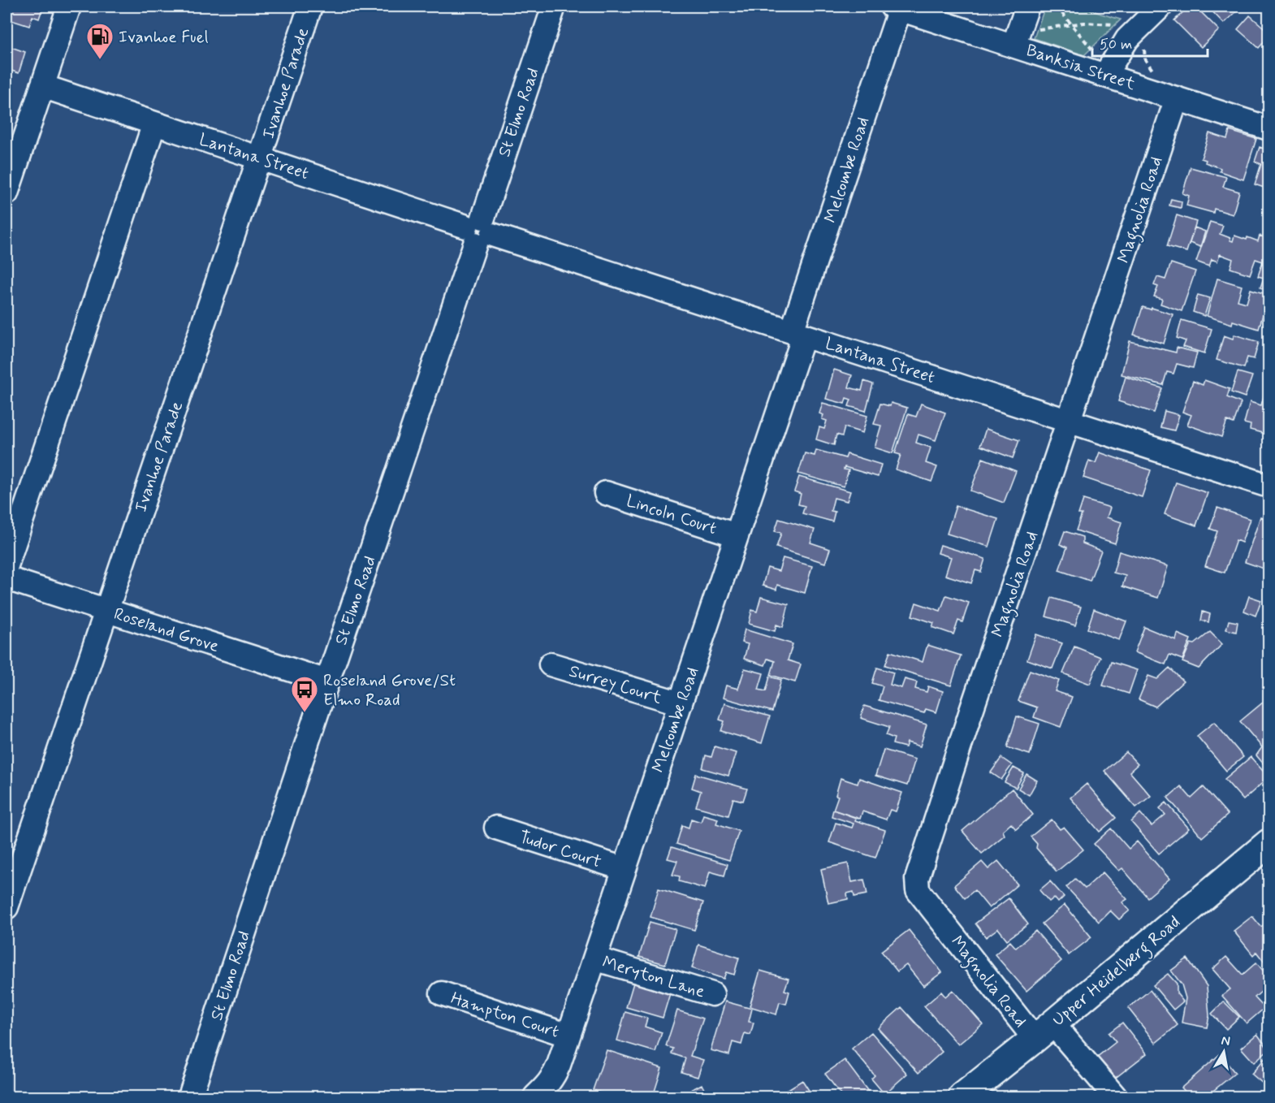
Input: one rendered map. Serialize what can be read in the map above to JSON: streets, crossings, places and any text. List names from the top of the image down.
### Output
{
  "streets": {
    "main road": ["Upper Heidelberg Road"],
    "street": [
      "Banksia Street",
      "Ivanhoe Parade",
      "St Elmo Road",
      "Lantana Street",
      "Melcombe Road",
      "Magnolia Road",
      "Lincoln Court",
      "Roseland Grove",
      "Surrey Court",
      "Tudor Court",
      "Meryton Lane",
      "Hampton Court"
    ]
  },
  "crossings": [
    ["Banksia Street", "Melcombe Road"],
    ["Banksia Street", "Magnolia Road"],
    ["Ivanhoe Parade", "Lantana Street"],
    ["Ivanhoe Parade", "Roseland Grove"],
    ["St Elmo Road", "Lantana Street"],
    ["St Elmo Road", "Roseland Grove"],
    ["Lantana Street", "Melcombe Road"],
    ["Lantana Street", "Magnolia Road"],
    ["Melcombe Road", "Lincoln Court"],
    ["Melcombe Road", "Surrey Court"],
    ["Melcombe Road", "Tudor Court"],
    ["Melcombe Road", "Meryton Lane"],
    ["Melcombe Road", "Hampton Court"],
    ["Magnolia Road", "Upper Heidelberg Road"]
  ],
  "places": {
    "fuel station": ["Ivanhoe Fuel"],
    "bus stop": ["Roseland Grove/St Elmo Road"]
  },
  "scale_bar": "50 m",
  "north": "top"
}
